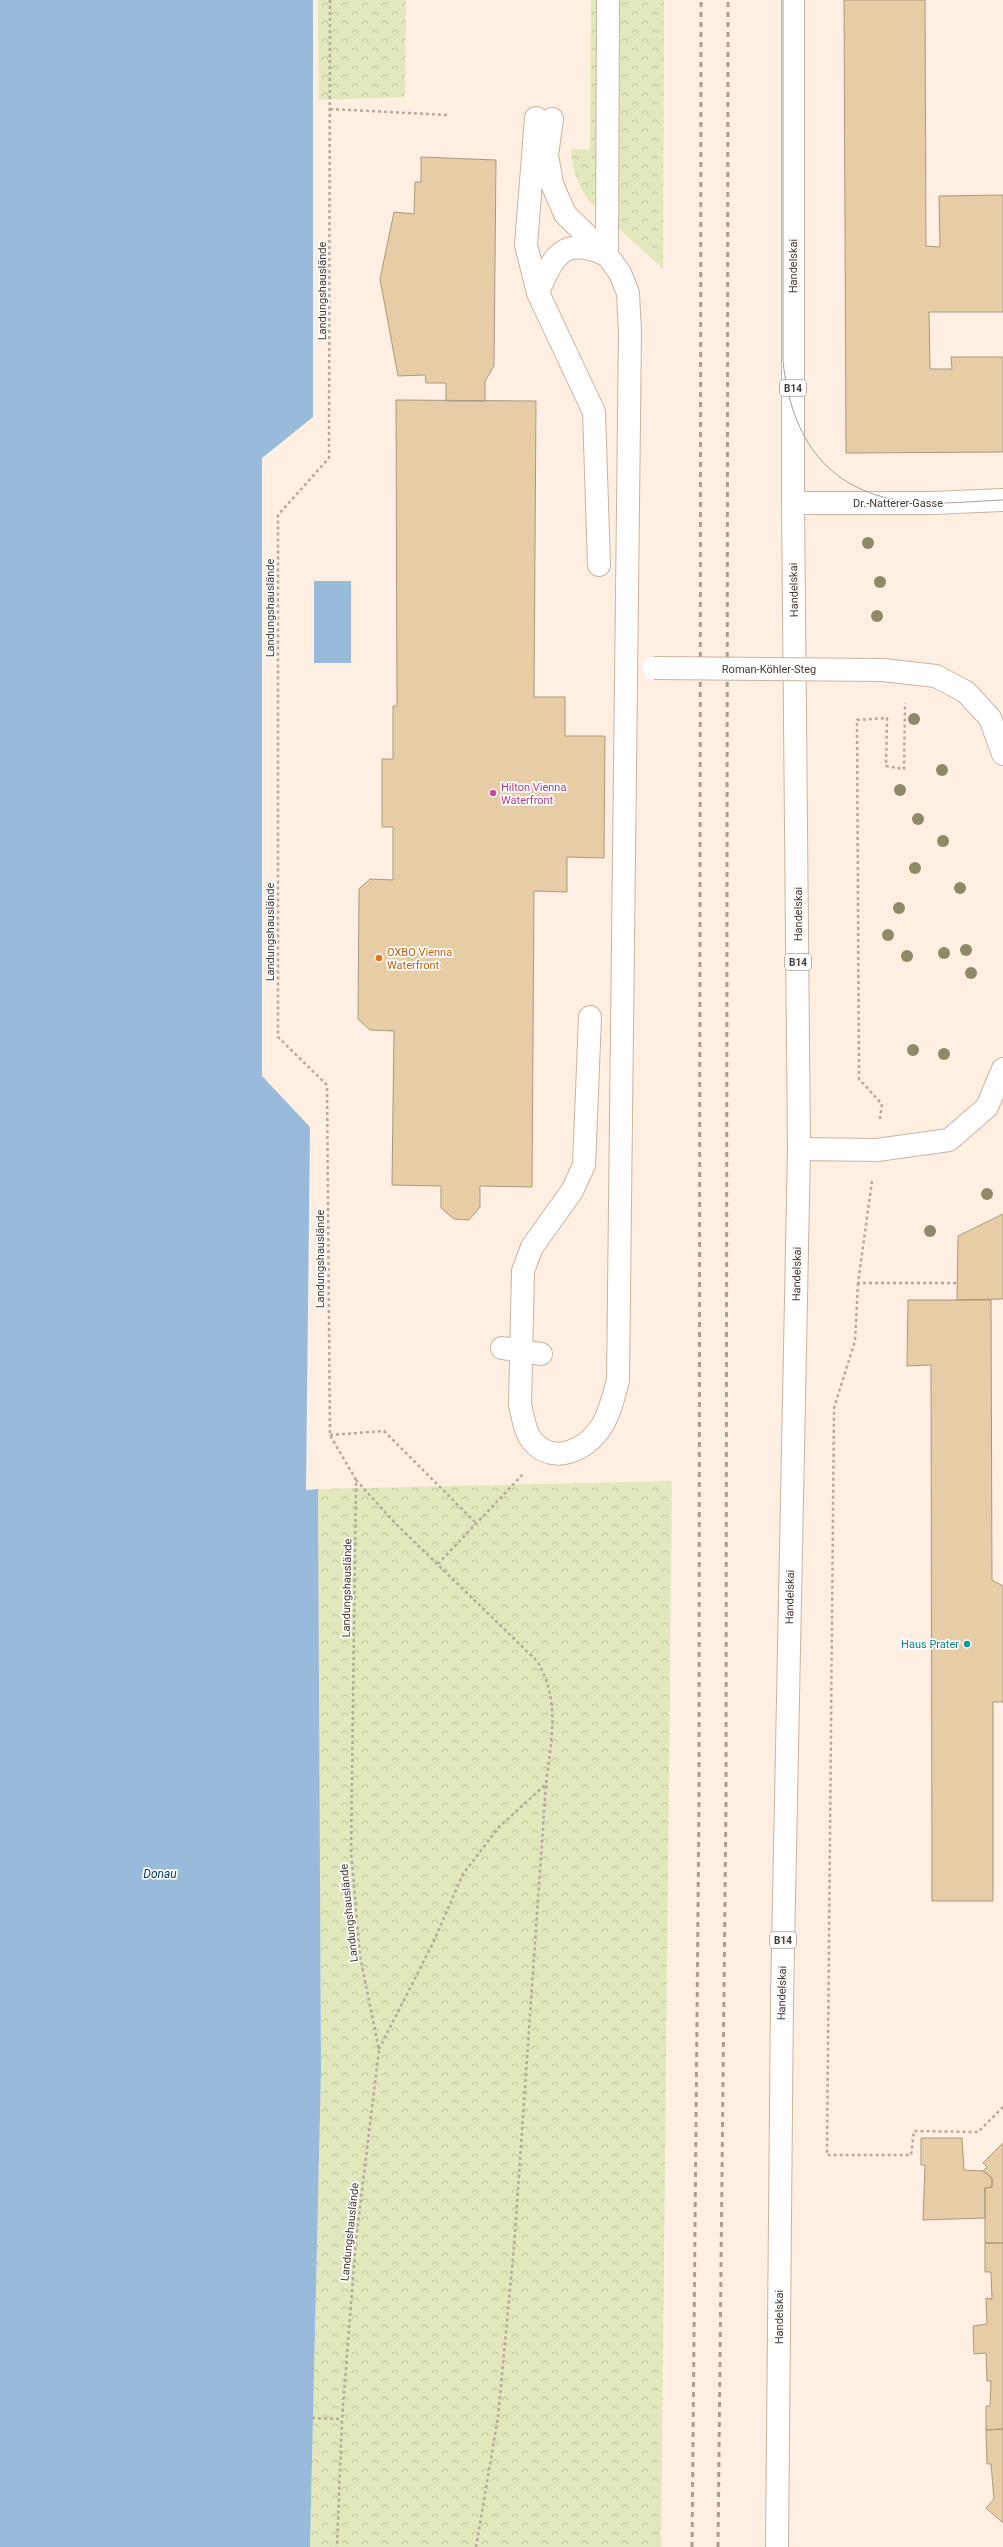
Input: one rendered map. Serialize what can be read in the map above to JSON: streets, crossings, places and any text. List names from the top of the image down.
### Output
{
  "streets": {
    "main road": [
      "Handelskai",
      "B14",
      "Dr.-Natterer-Gasse",
      "Roman-Köhler-Steg"
    ],
    "path": ["Landungshauslände"]
  },
  "crossings": [
    ["Handelskai", "Dr.-Natterer-Gasse"]
  ],
  "water": ["Donau"],
  "places": ["Hilton Vienna Waterfront", "OXBO Vienna Waterfront", "Haus Prater"]
}
